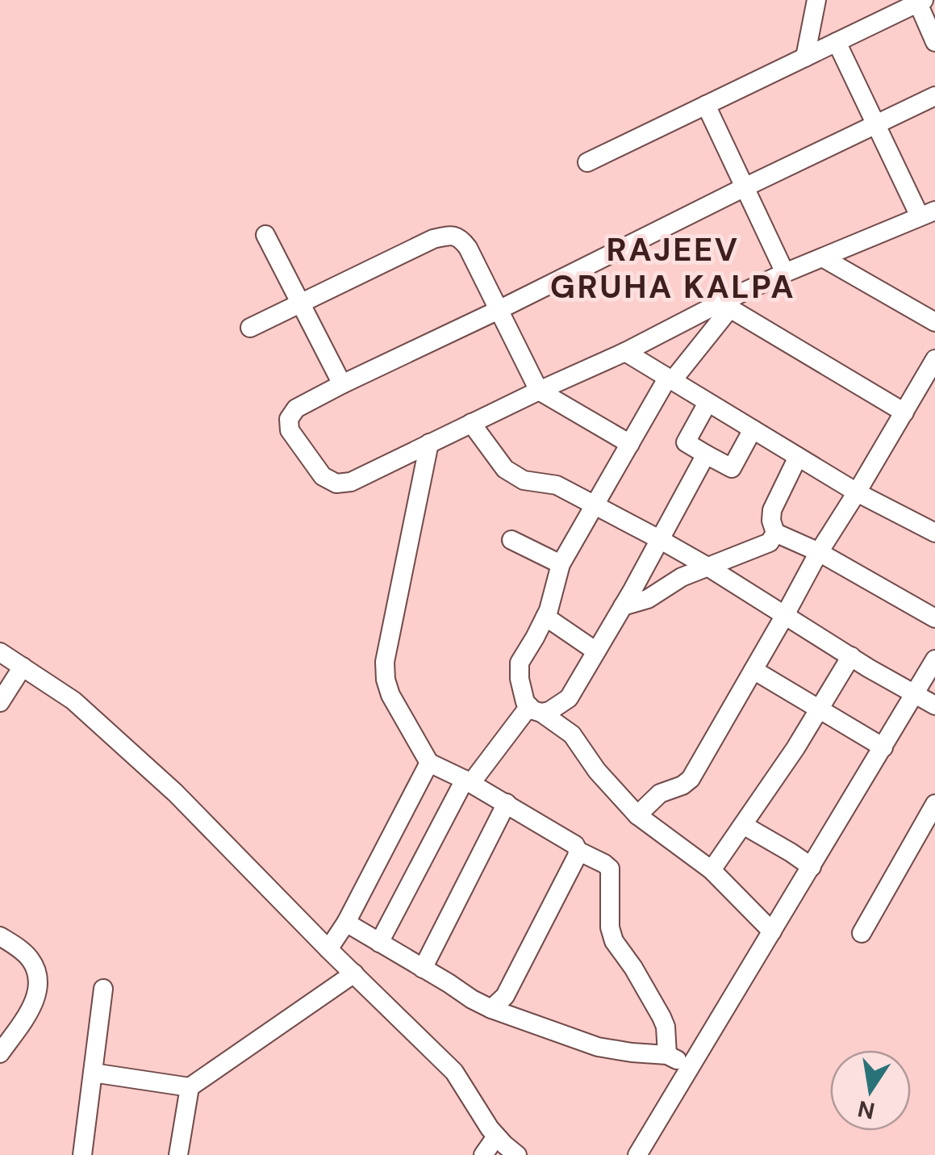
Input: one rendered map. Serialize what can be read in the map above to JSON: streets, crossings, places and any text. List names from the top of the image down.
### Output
{
  "districts": ["RAJEEV GRUHA KALPA"],
  "north": "bottom"
}
